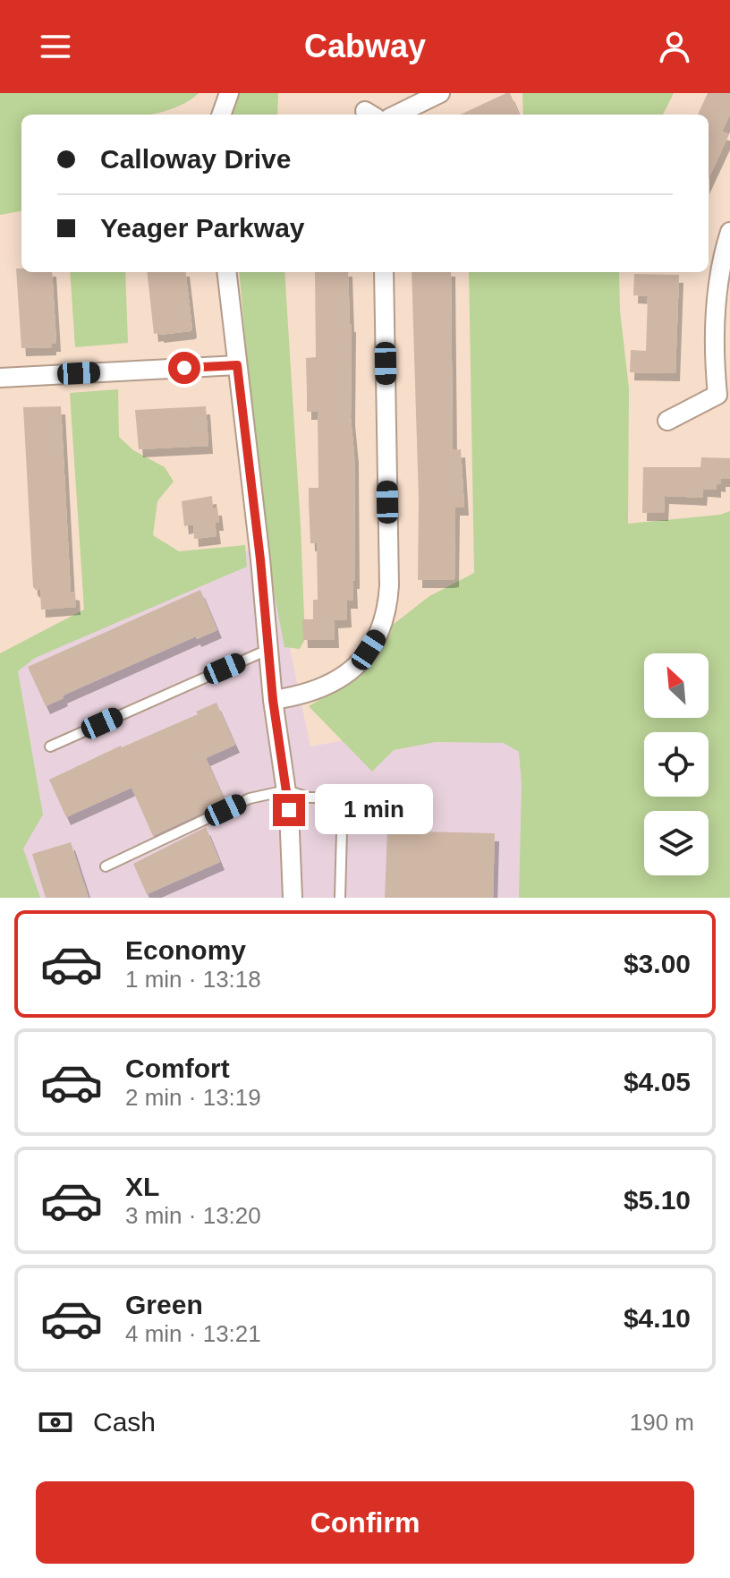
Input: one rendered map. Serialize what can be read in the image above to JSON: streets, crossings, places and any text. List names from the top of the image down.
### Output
{
  "north": "top left",
  "page": {
    "header": "Cabway",
    "banner": ["Calloway Drive", "Yeager Parkway"],
    "bubble": "1 min",
    "list": [
      {
        "name": "Economy",
        "note": "1 min · 13:18",
        "value": "$3.00"
      },
      {
        "name": "Comfort",
        "note": "2 min · 13:19",
        "value": "$4.05"
      },
      {
        "name": "XL",
        "note": "3 min · 13:20",
        "value": "$5.10"
      },
      {
        "name": "Green",
        "note": "4 min · 13:21",
        "value": "$4.10"
      }
    ],
    "pay": ["Cash", "190 m"],
    "buttons": "Confirm"
  }
}
